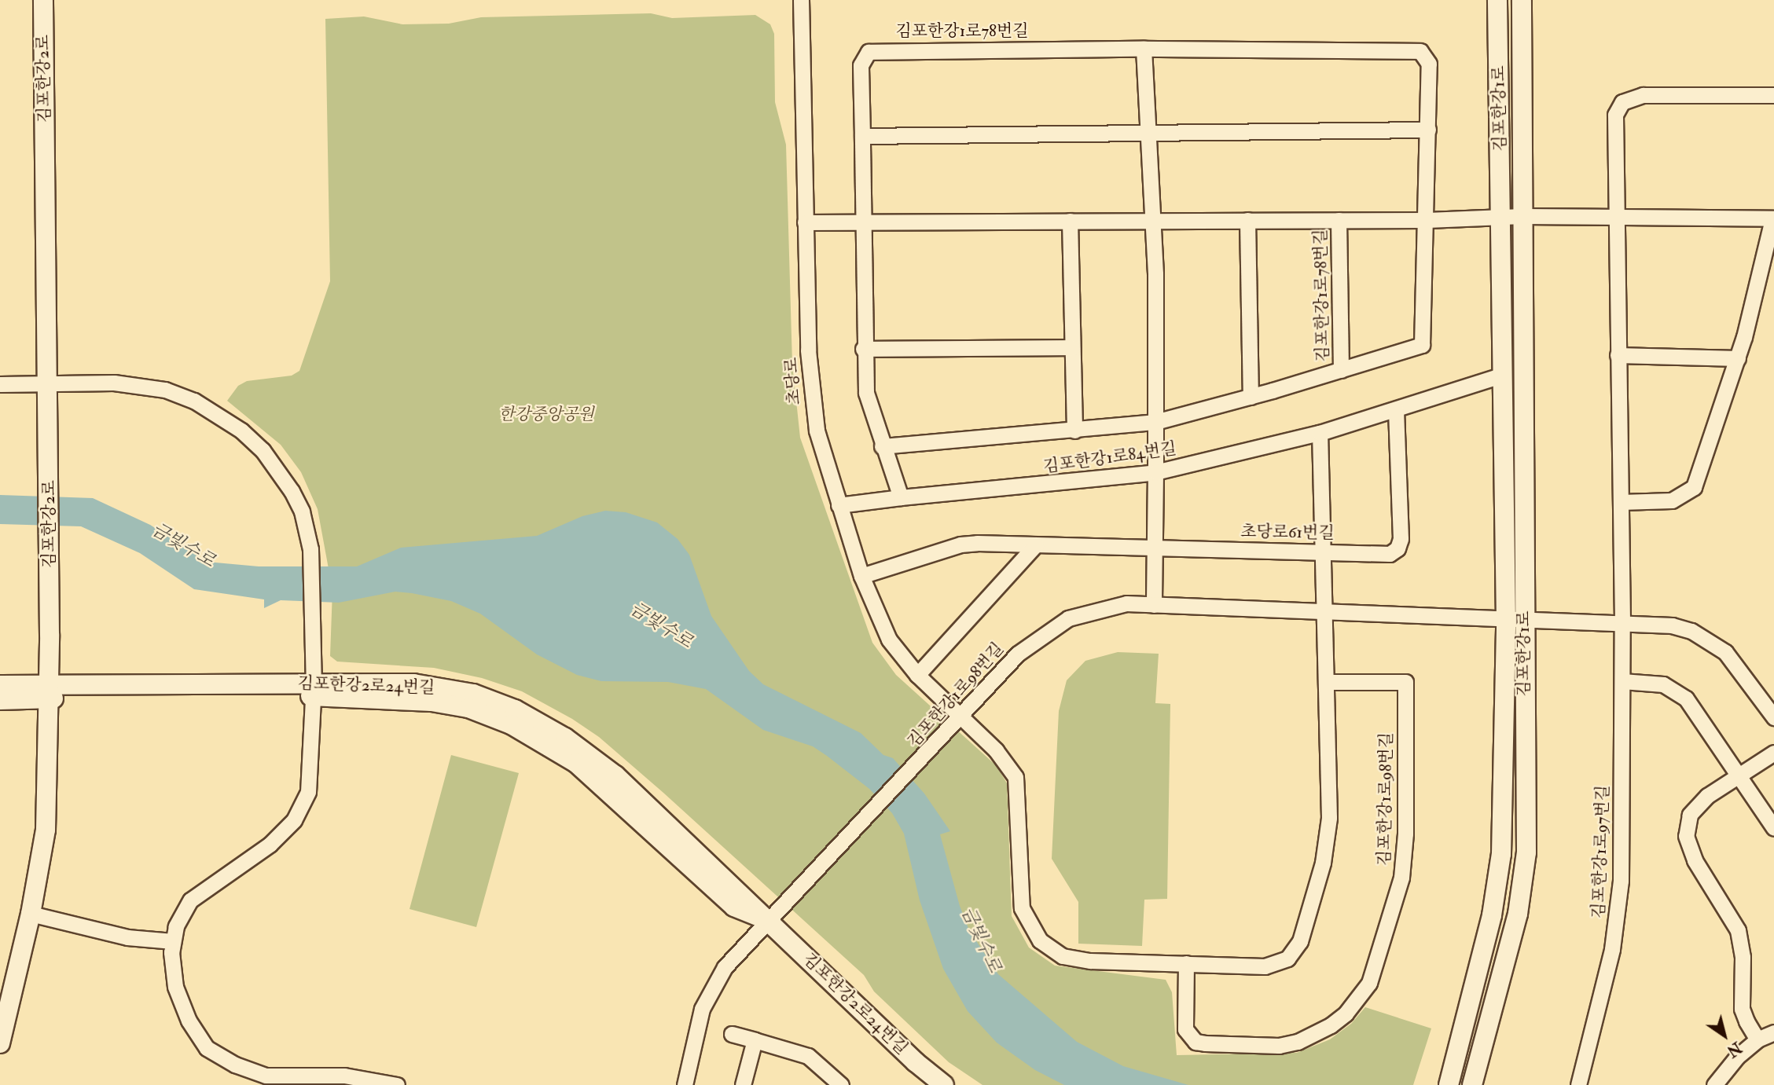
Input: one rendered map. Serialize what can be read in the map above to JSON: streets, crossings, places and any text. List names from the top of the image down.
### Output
{
  "streets": {
    "street": [
      "김포한강1로78번길",
      "김포한강2로",
      "김포한강1로",
      "초당로",
      "김포한강1로84번길",
      "초당로61번길",
      "김포한강2로24번길",
      "김포한강1로98번길",
      "김포한강1로97번길"
    ]
  },
  "crossings": [
    ["김포한강1로78번길", "김포한강1로"],
    ["김포한강1로78번길", "초당로"],
    ["김포한강1로78번길", "김포한강1로84번길"],
    ["김포한강2로", "김포한강2로24번길"],
    ["김포한강1로", "김포한강1로84번길"],
    ["김포한강1로", "김포한강1로98번길"],
    ["초당로", "초당로61번길"],
    ["초당로", "김포한강1로98번길"],
    ["김포한강1로84번길", "초당로61번길"],
    ["김포한강2로24번길", "김포한강1로98번길"]
  ],
  "water": ["금빛수로"],
  "parks": ["한강중앙공원"],
  "north": "bottom right"
}
